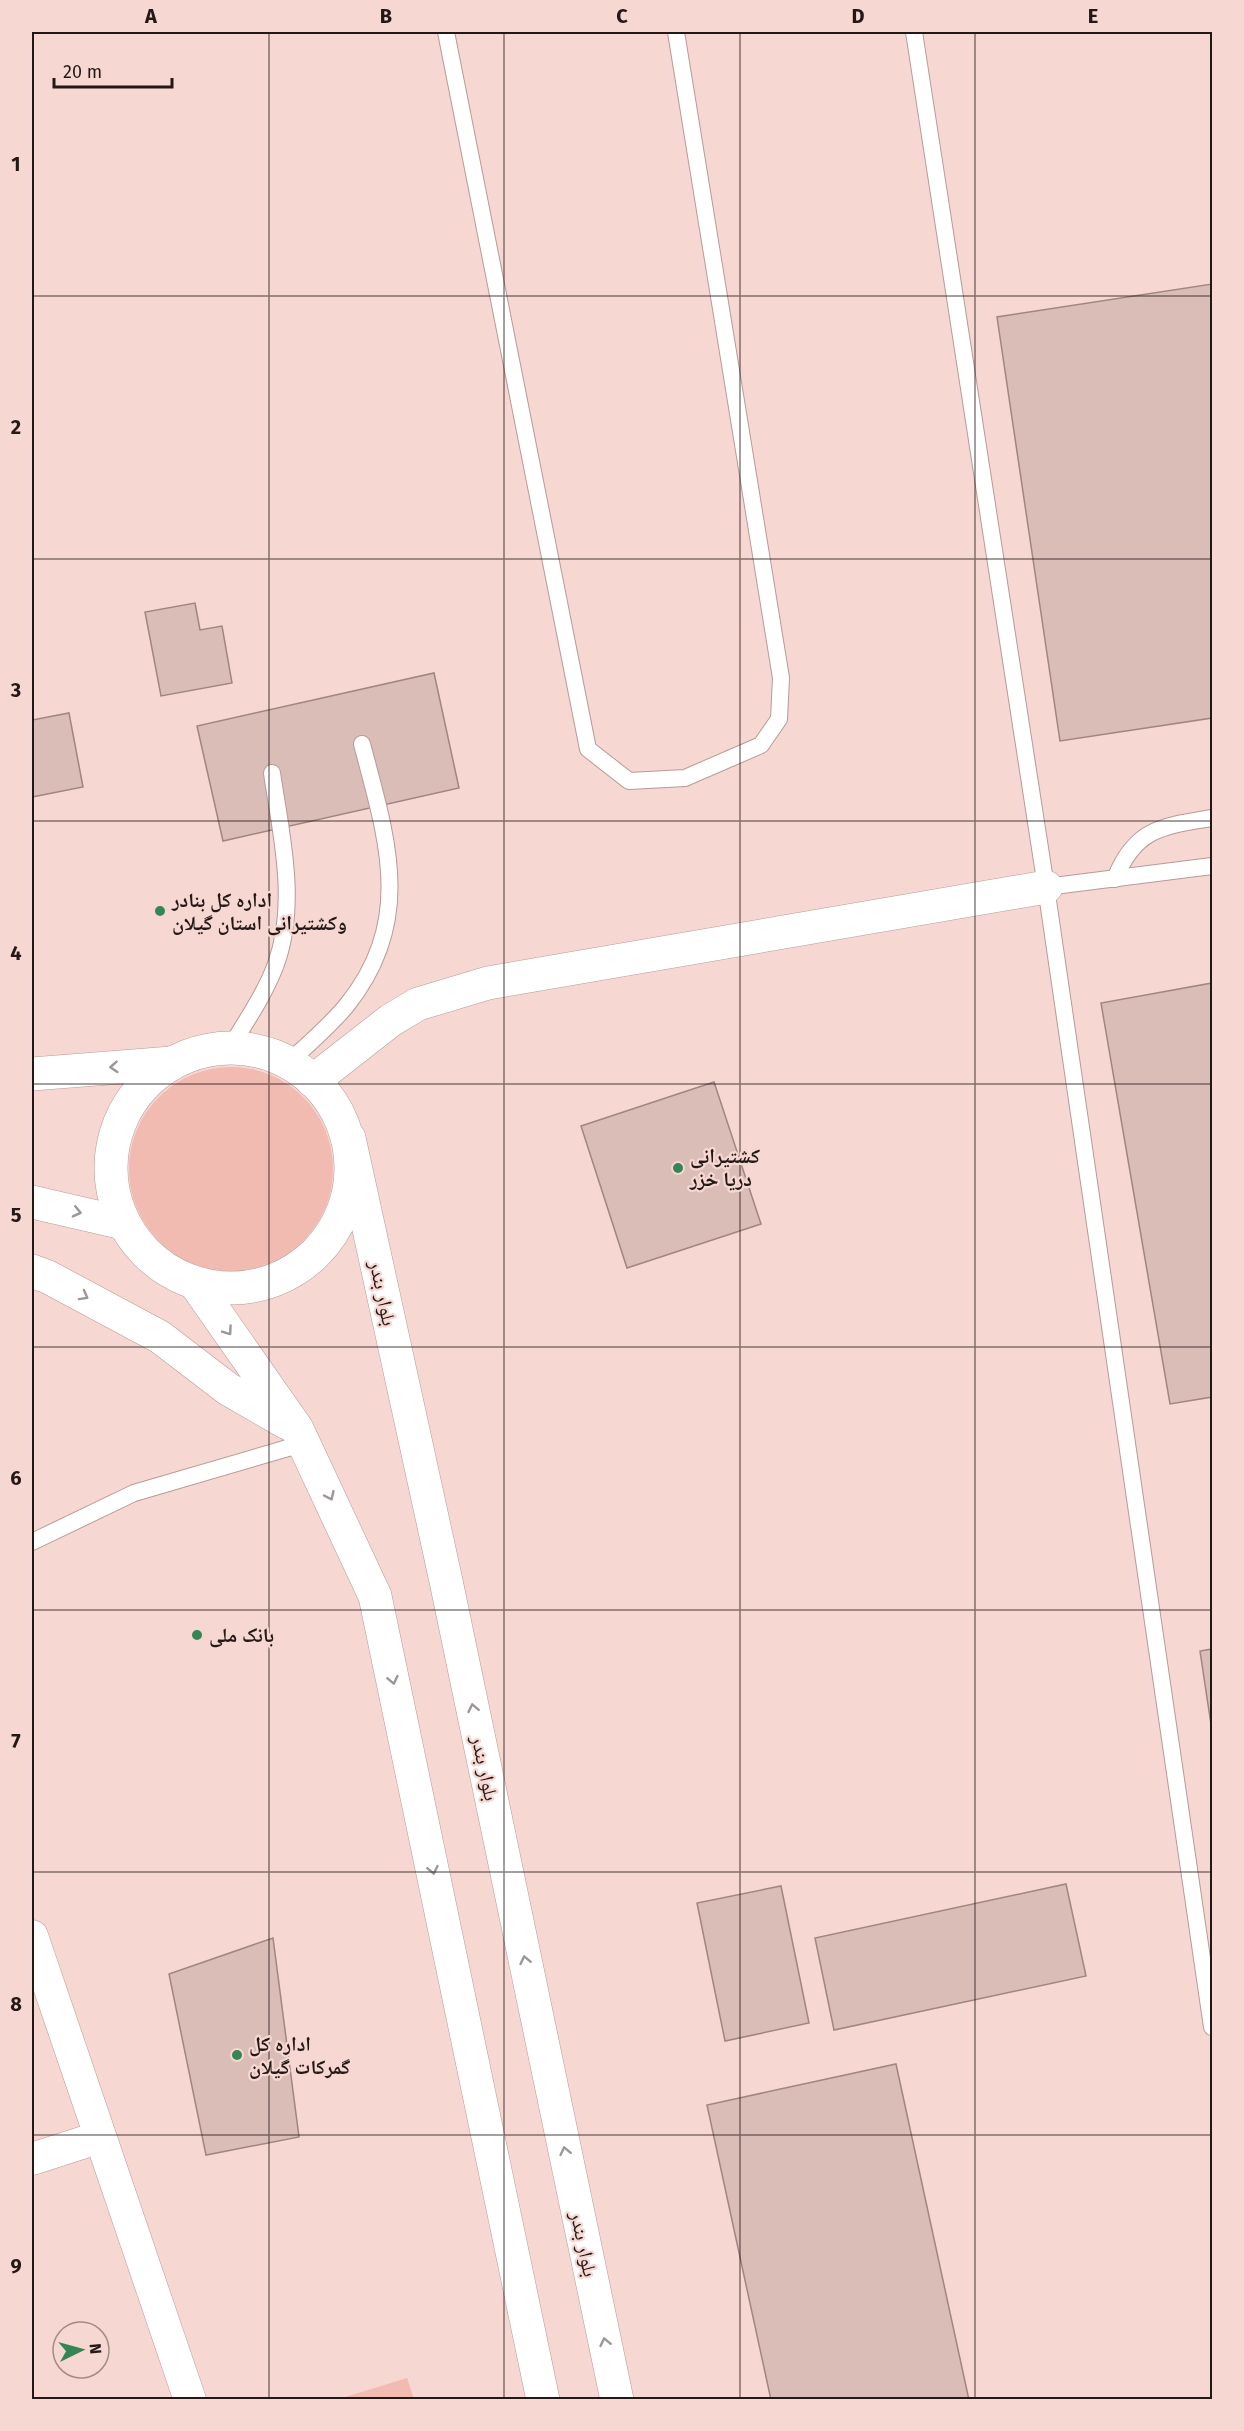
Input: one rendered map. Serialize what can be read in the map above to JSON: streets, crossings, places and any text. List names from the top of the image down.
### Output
{
  "streets": {
    "main road": ["بلوار بندر"]
  },
  "places": [
    "اداره کل بنادر وکشتیرانی استان گیلان",
    "کشتیرانی دریا خزر",
    "بانک ملی",
    "اداره کل گمرکات گیلان"
  ],
  "scale_bar": "20 m",
  "north": "right",
  "grid": {
    "columns": [
      "A",
      "B",
      "C",
      "D",
      "E"
    ],
    "rows": [
      "1",
      "2",
      "3",
      "4",
      "5",
      "6",
      "7",
      "8",
      "9"
    ]
  }
}
